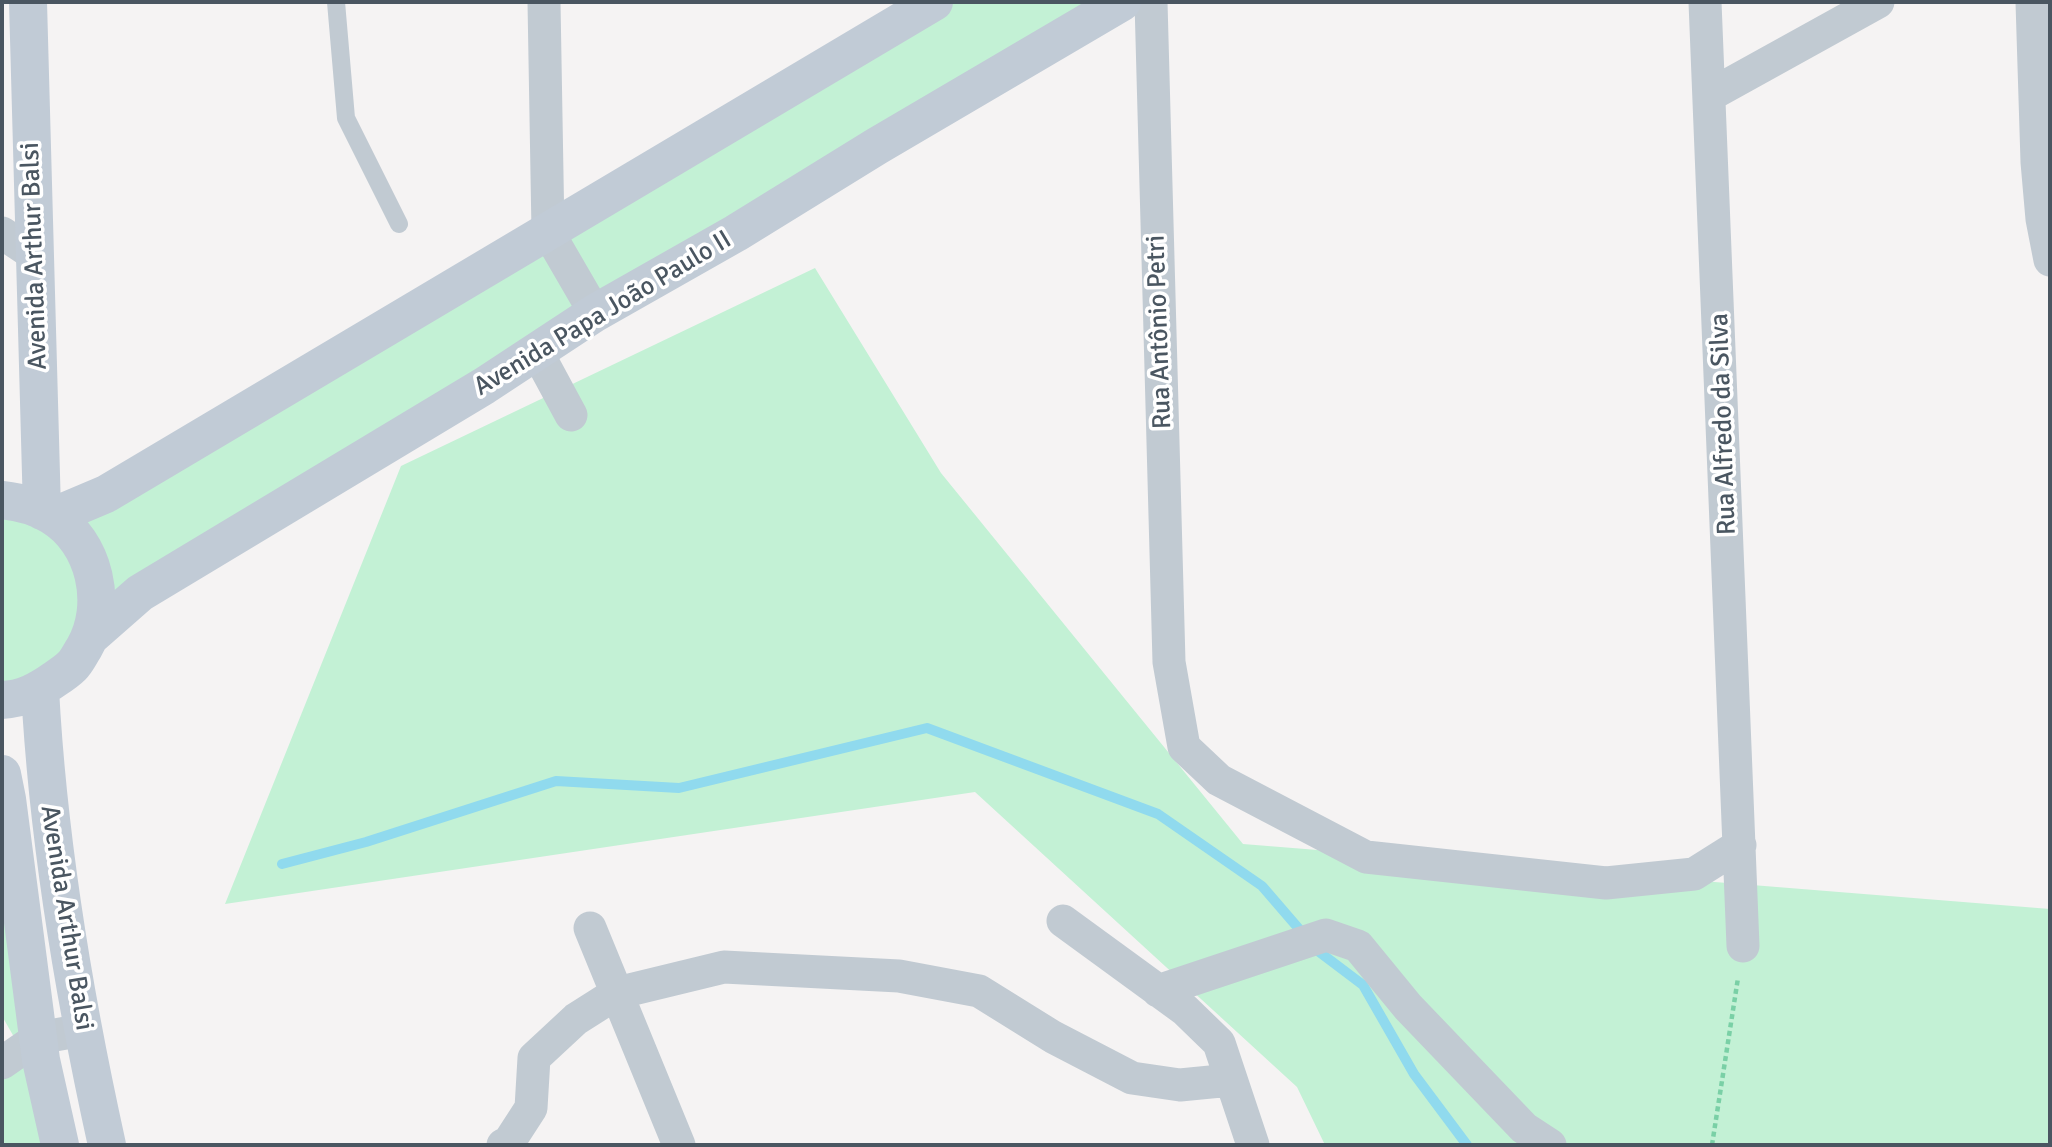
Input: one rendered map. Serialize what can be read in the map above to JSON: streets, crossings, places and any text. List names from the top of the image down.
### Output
{
  "streets": {
    "main road": ["Avenida Arthur Balsi", "Avenida Papa João Paulo II"],
    "street": ["Rua Antônio Petri", "Rua Alfredo da Silva"]
  },
  "crossings": [
    ["Rua Antônio Petri", "Rua Alfredo da Silva"]
  ]
}
